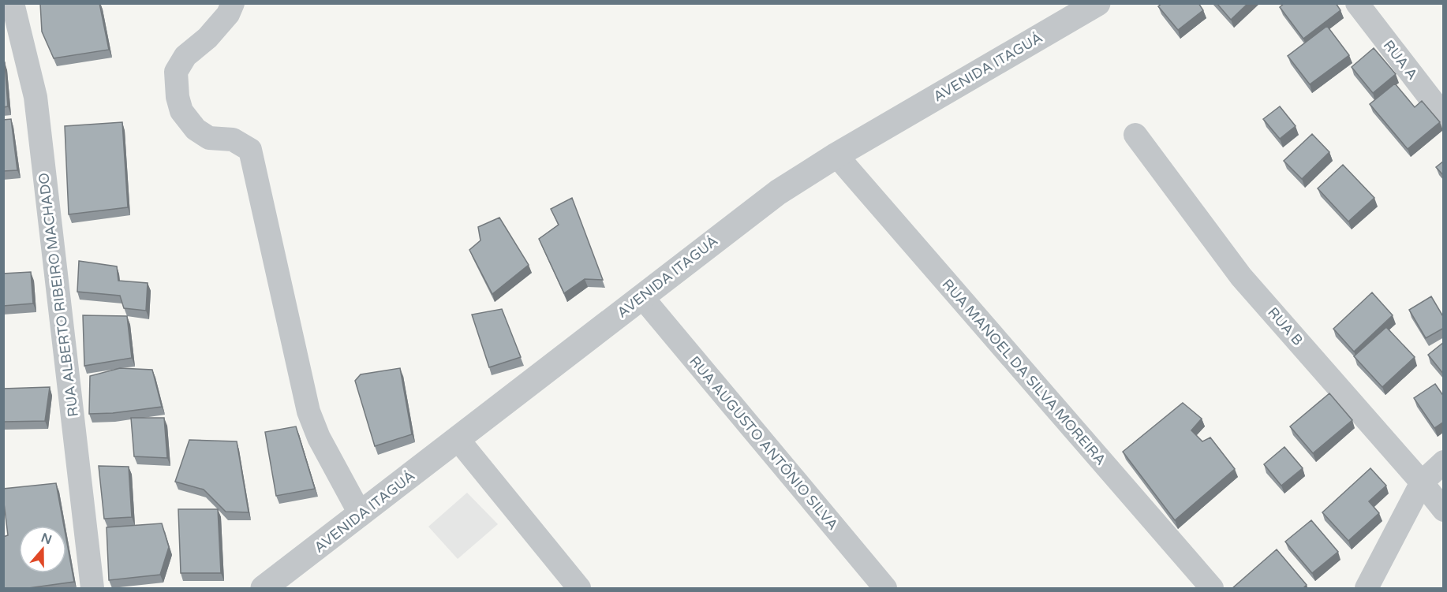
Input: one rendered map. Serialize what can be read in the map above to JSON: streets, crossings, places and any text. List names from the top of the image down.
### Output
{
  "streets": {
    "street": [
      "RUA A",
      "AVENIDA ITAGUÁ",
      "RUA ALBERTO RIBEIRO MACHADO",
      "RUA B",
      "RUA MANOEL DA SILVA MOREIRA",
      "RUA AUGUSTO ANTÔNIO SILVA"
    ]
  },
  "crossings": [
    ["AVENIDA ITAGUÁ", "RUA MANOEL DA SILVA MOREIRA"],
    ["AVENIDA ITAGUÁ", "RUA AUGUSTO ANTÔNIO SILVA"]
  ],
  "north": "top"
}
